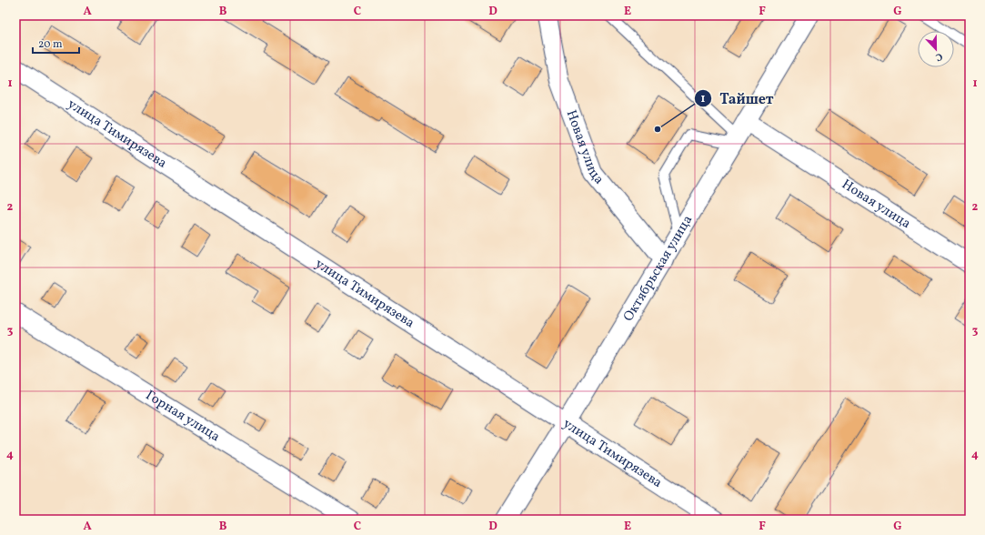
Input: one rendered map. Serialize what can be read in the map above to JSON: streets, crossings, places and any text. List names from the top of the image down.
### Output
{
  "streets": {
    "street": [
      "улица Тимирязева",
      "Новая улица",
      "Октябрьская улица",
      "Горная улица"
    ]
  },
  "crossings": [
    ["улица Тимирязева", "Октябрьская улица"],
    ["Новая улица", "Октябрьская улица"]
  ],
  "places": ["Тайшет"],
  "scale_bar": "20 m",
  "north": "bottom",
  "grid": {
    "columns": [
      "A",
      "B",
      "C",
      "D",
      "E",
      "F",
      "G"
    ],
    "rows": [
      "1",
      "2",
      "3",
      "4"
    ]
  }
}
